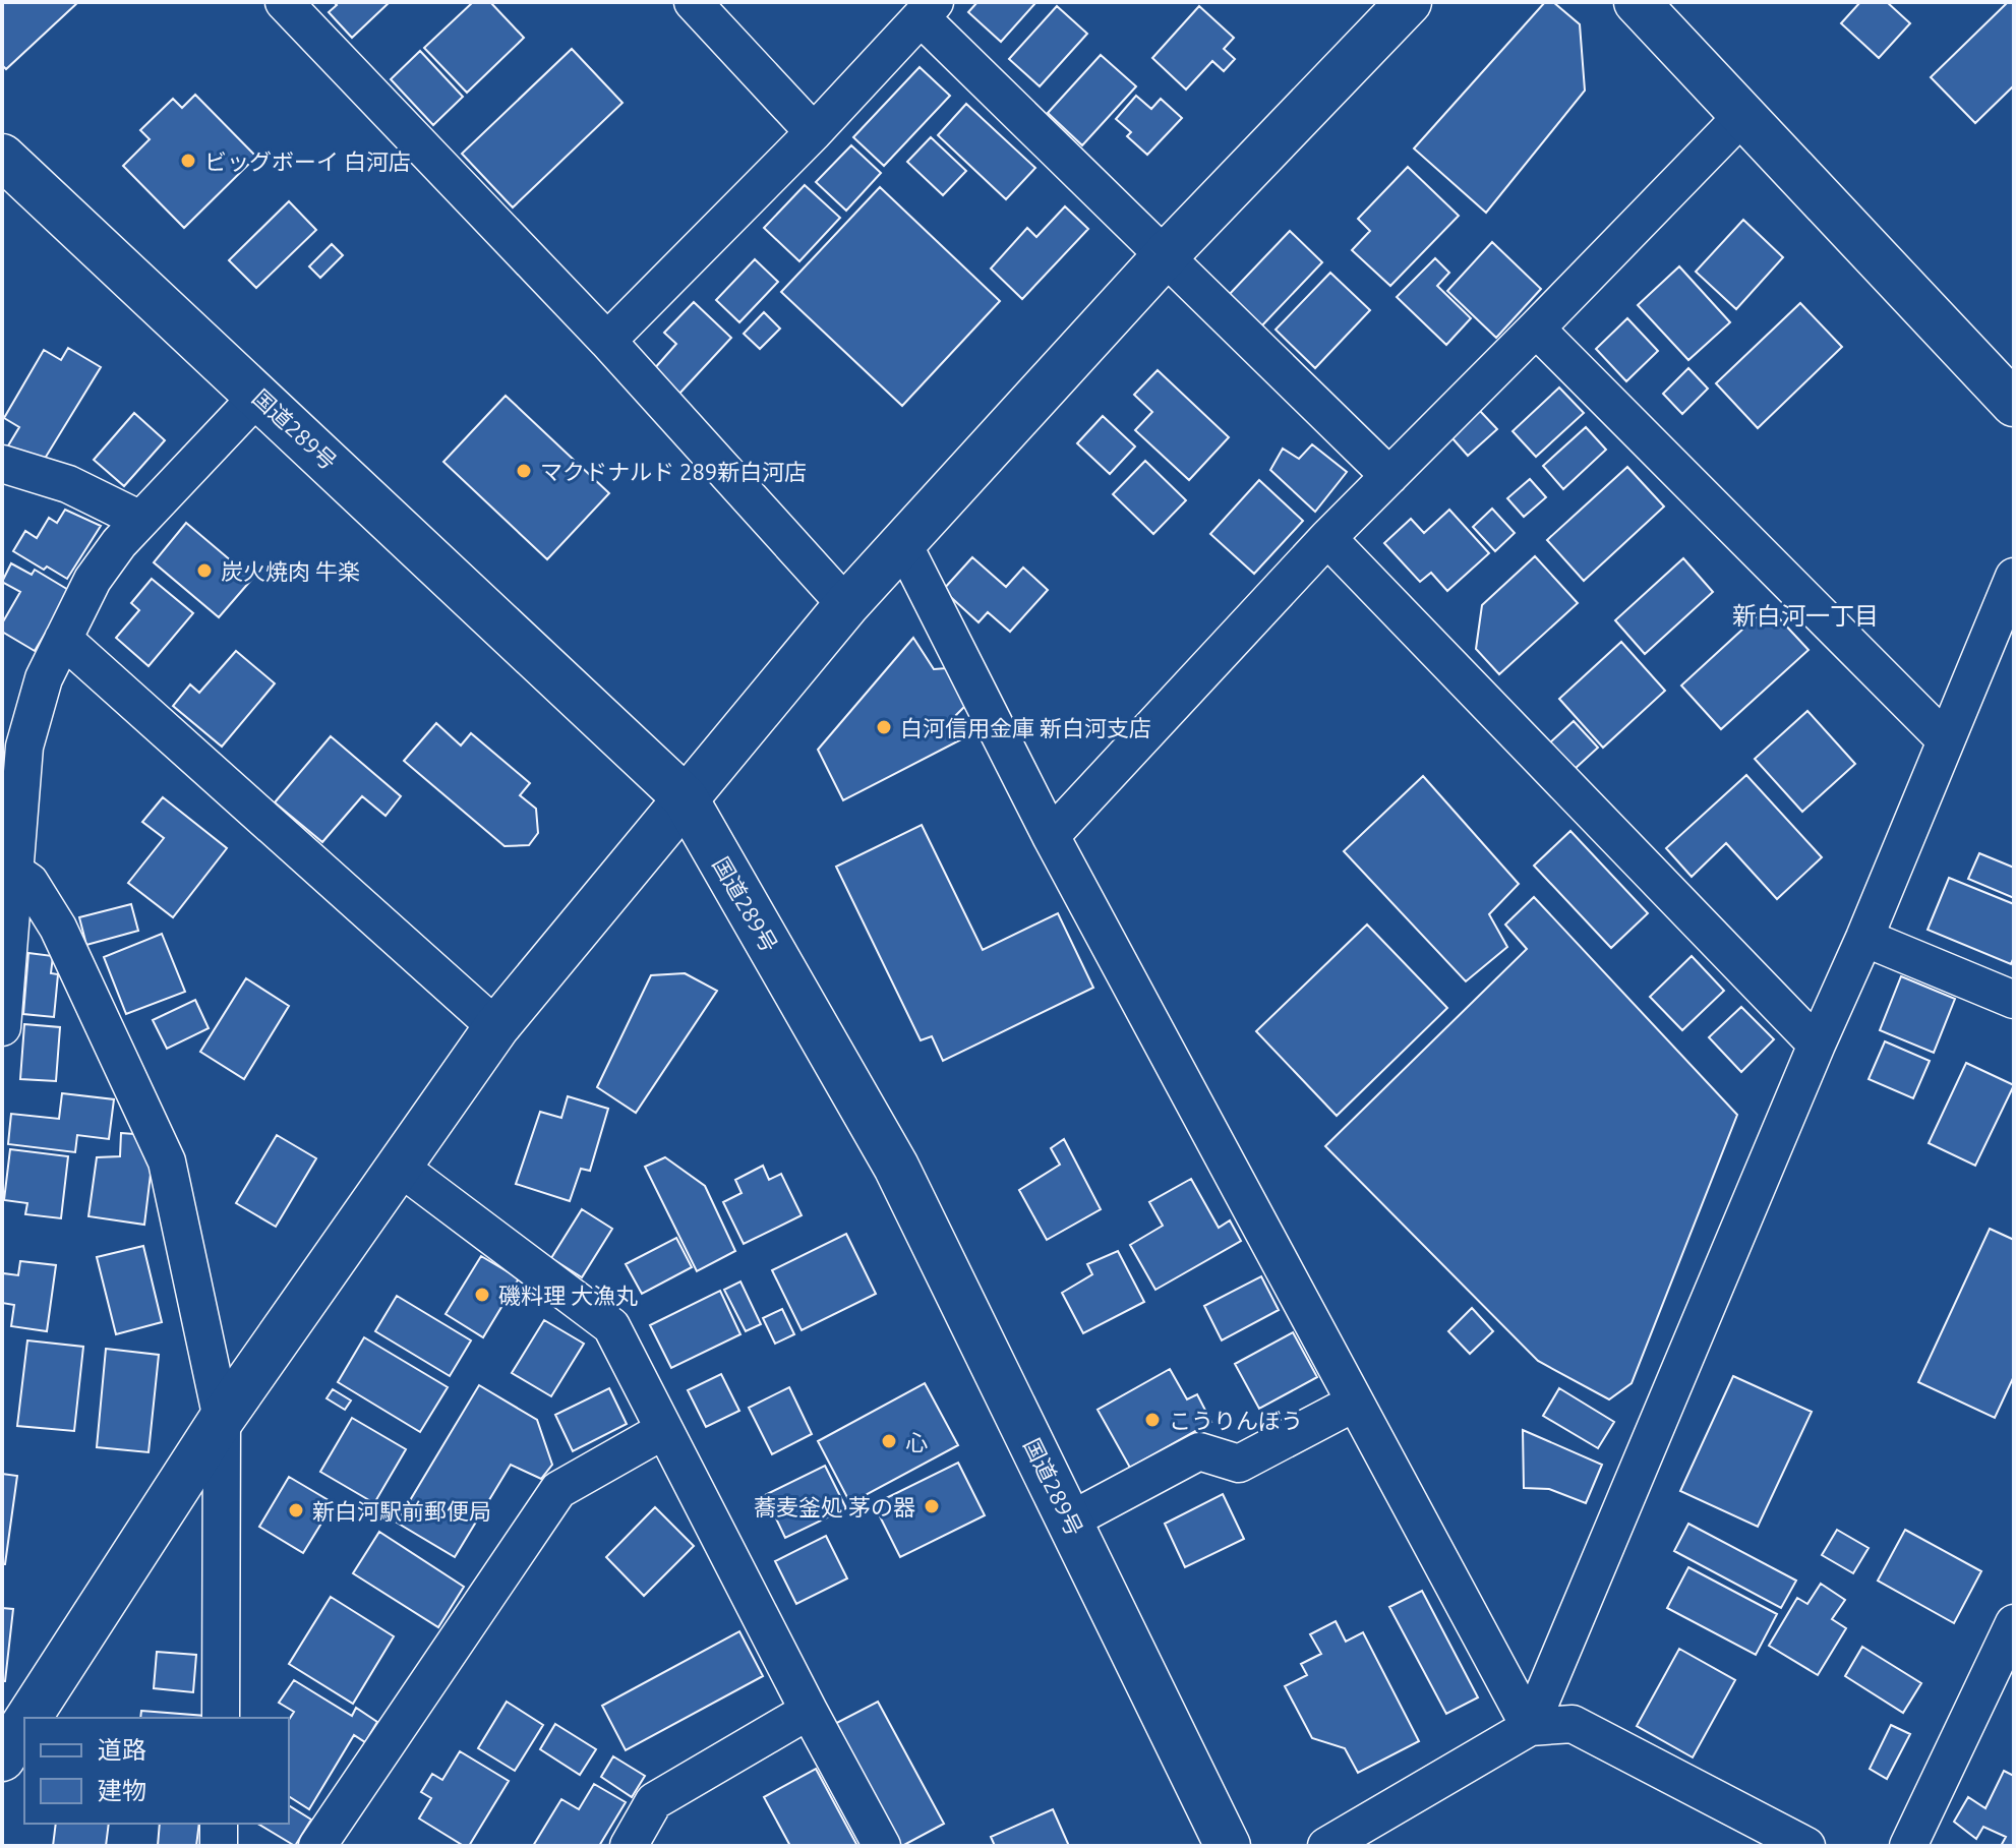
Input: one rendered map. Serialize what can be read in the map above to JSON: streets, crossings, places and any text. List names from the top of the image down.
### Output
{
  "streets": {
    "main road": ["国道289号"]
  },
  "districts": ["新白河一丁目"],
  "places": [
    "ビッグボーイ 白河店",
    "マクドナルド 289新白河店",
    "炭火焼肉 牛楽",
    "白河信用金庫 新白河支店",
    "磯料理 大漁丸",
    "こうりんぼう",
    "心",
    "蕎麦釜処 茅の器",
    "新白河駅前郵便局"
  ],
  "legend": ["道路", "建物"]
}
